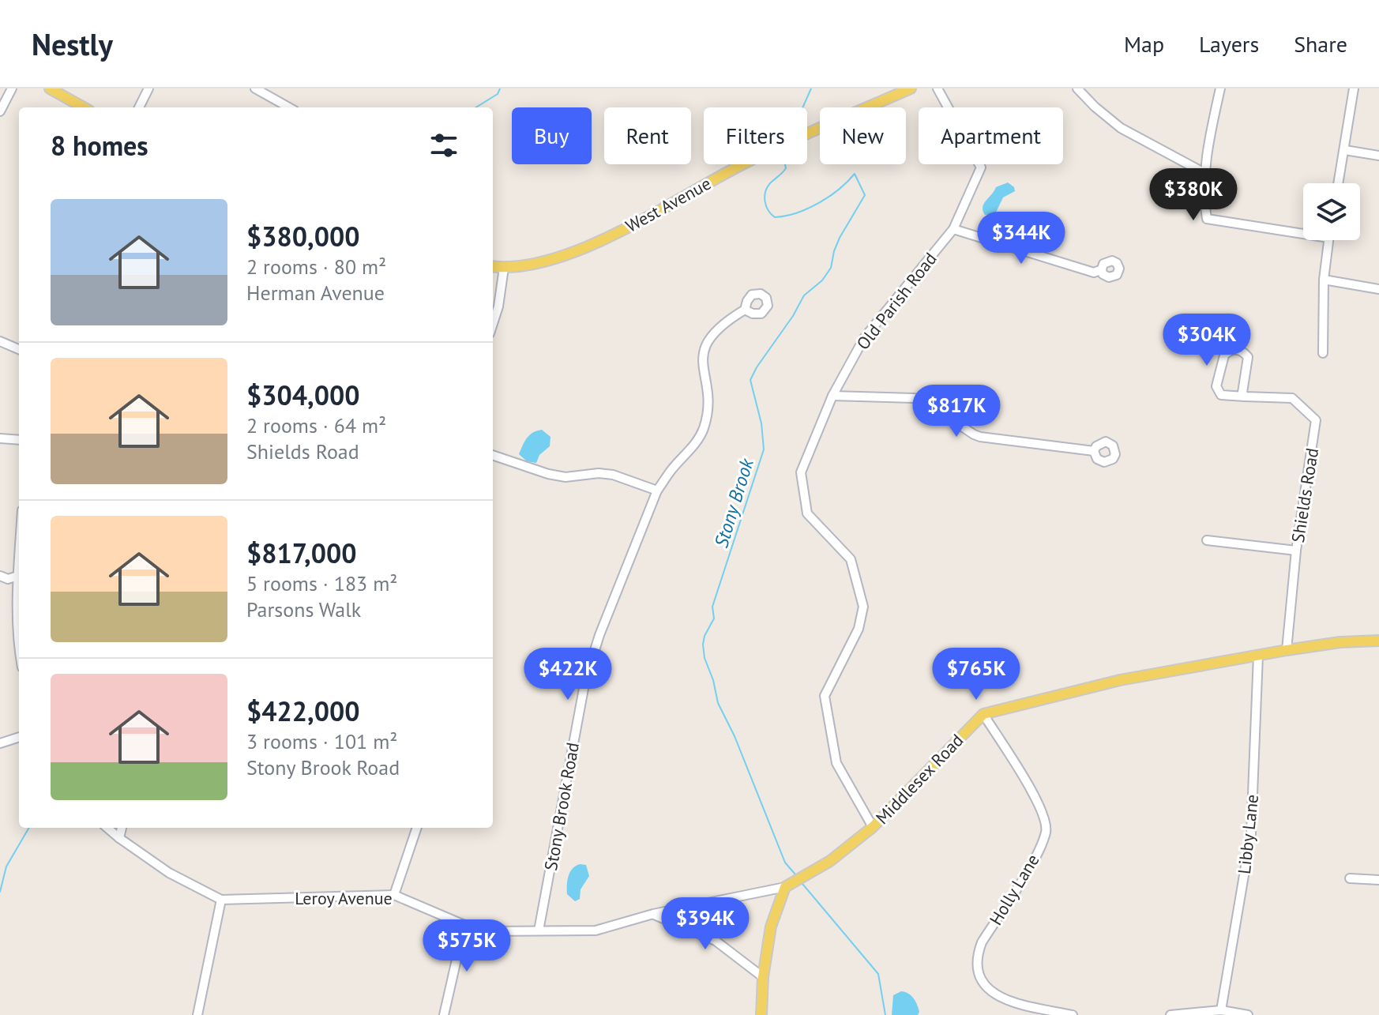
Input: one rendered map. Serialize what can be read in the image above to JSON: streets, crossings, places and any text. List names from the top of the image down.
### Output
{
  "streets": {
    "main road": ["West Avenue", "Middlesex Road"],
    "street": [
      "Old Parish Road",
      "Shields Road",
      "Stony Brook Road",
      "Libby Lane",
      "Holly Lane",
      "Leroy Avenue"
    ]
  },
  "crossings": [
    ["Old Parish Road", "Middlesex Road"],
    ["Middlesex Road", "Holly Lane"],
    ["Middlesex Road", "Leroy Avenue"],
    ["Stony Brook Road", "Leroy Avenue"]
  ],
  "water": ["Stony Brook"],
  "page": {
    "header": "Nestly",
    "nav": ["Map", "Layers", "Share"],
    "chip": [
      "Buy",
      "Rent",
      "Filters",
      "New",
      "Apartment"
    ],
    "heading": "8 homes",
    "price": [
      "$380K",
      "$344K",
      "$304K",
      "$817K",
      "$422K",
      "$765K",
      "$394K",
      "$575K"
    ],
    "list": [
      {
        "name": "$380,000",
        "note": "2 rooms · 80 m² · Herman Avenue"
      },
      {
        "name": "$304,000",
        "note": "2 rooms · 64 m² · Shields Road"
      },
      {
        "name": "$817,000",
        "note": "5 rooms · 183 m² · Parsons Walk"
      },
      {
        "name": "$422,000",
        "note": "3 rooms · 101 m² · Stony Brook Road"
      }
    ]
  }
}
